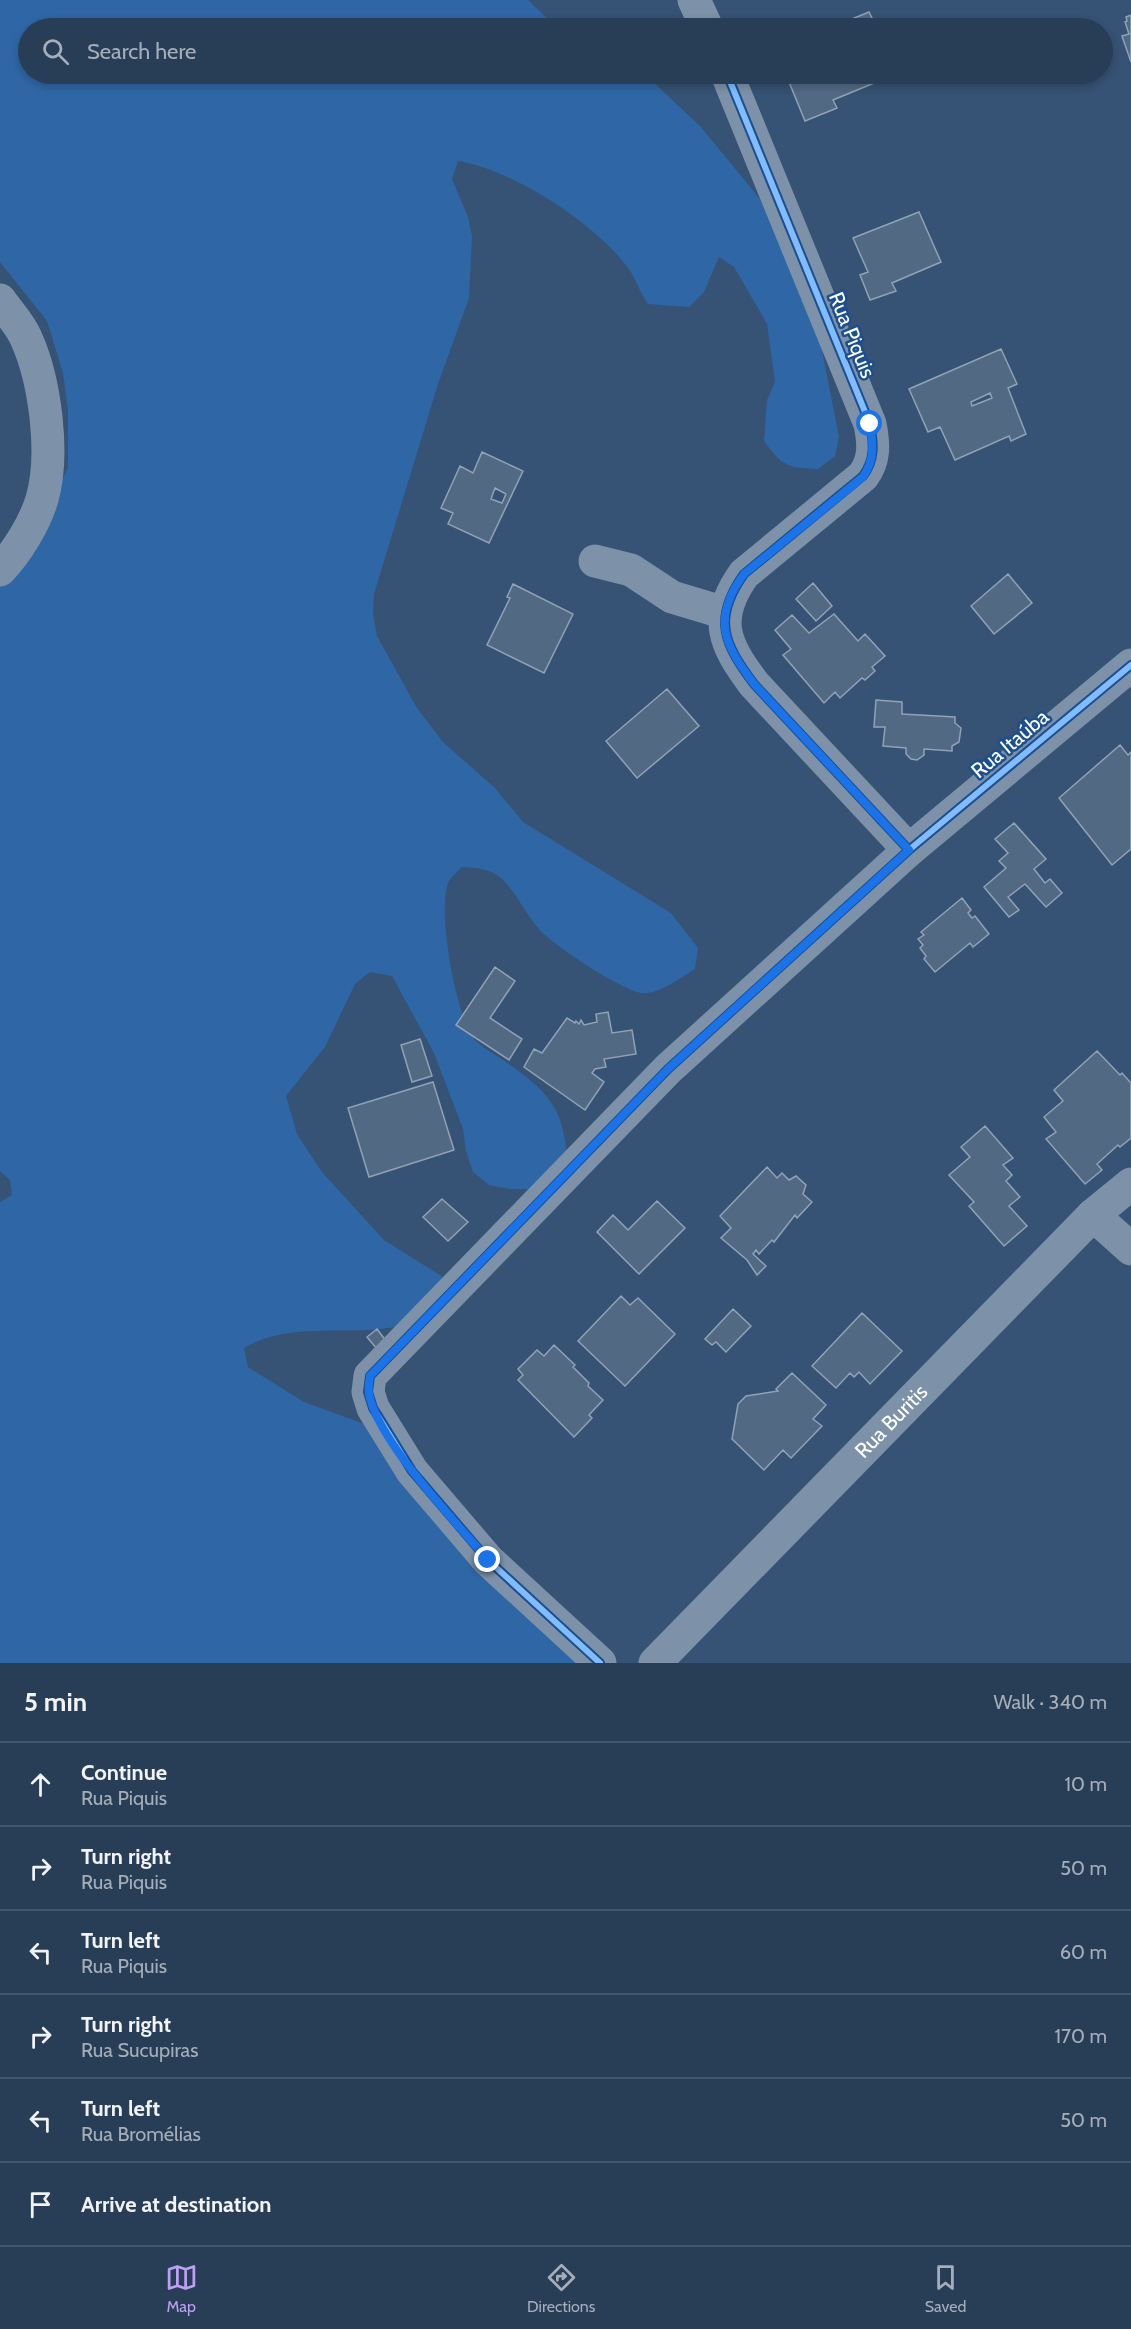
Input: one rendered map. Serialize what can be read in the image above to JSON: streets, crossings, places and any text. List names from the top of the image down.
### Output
{
  "streets": {
    "street": ["Rua Piquis", "Rua Itaúba", "Rua Buritis"]
  },
  "crossings": [
    ["Rua Piquis", "Rua Itaúba"]
  ],
  "page": {
    "search": "Search here",
    "heading": ["5 min", "Walk · 340 m"],
    "list": [
      ["Continue", "Rua Piquis", "10 m"],
      ["Turn right", "Rua Piquis", "50 m"],
      ["Turn left", "Rua Piquis", "60 m"],
      ["Turn right", "Rua Sucupiras", "170 m"],
      ["Turn left", "Rua Bromélias", "50 m"],
      "Arrive at destination"
    ],
    "nav": ["Map", "Directions", "Saved"]
  }
}
